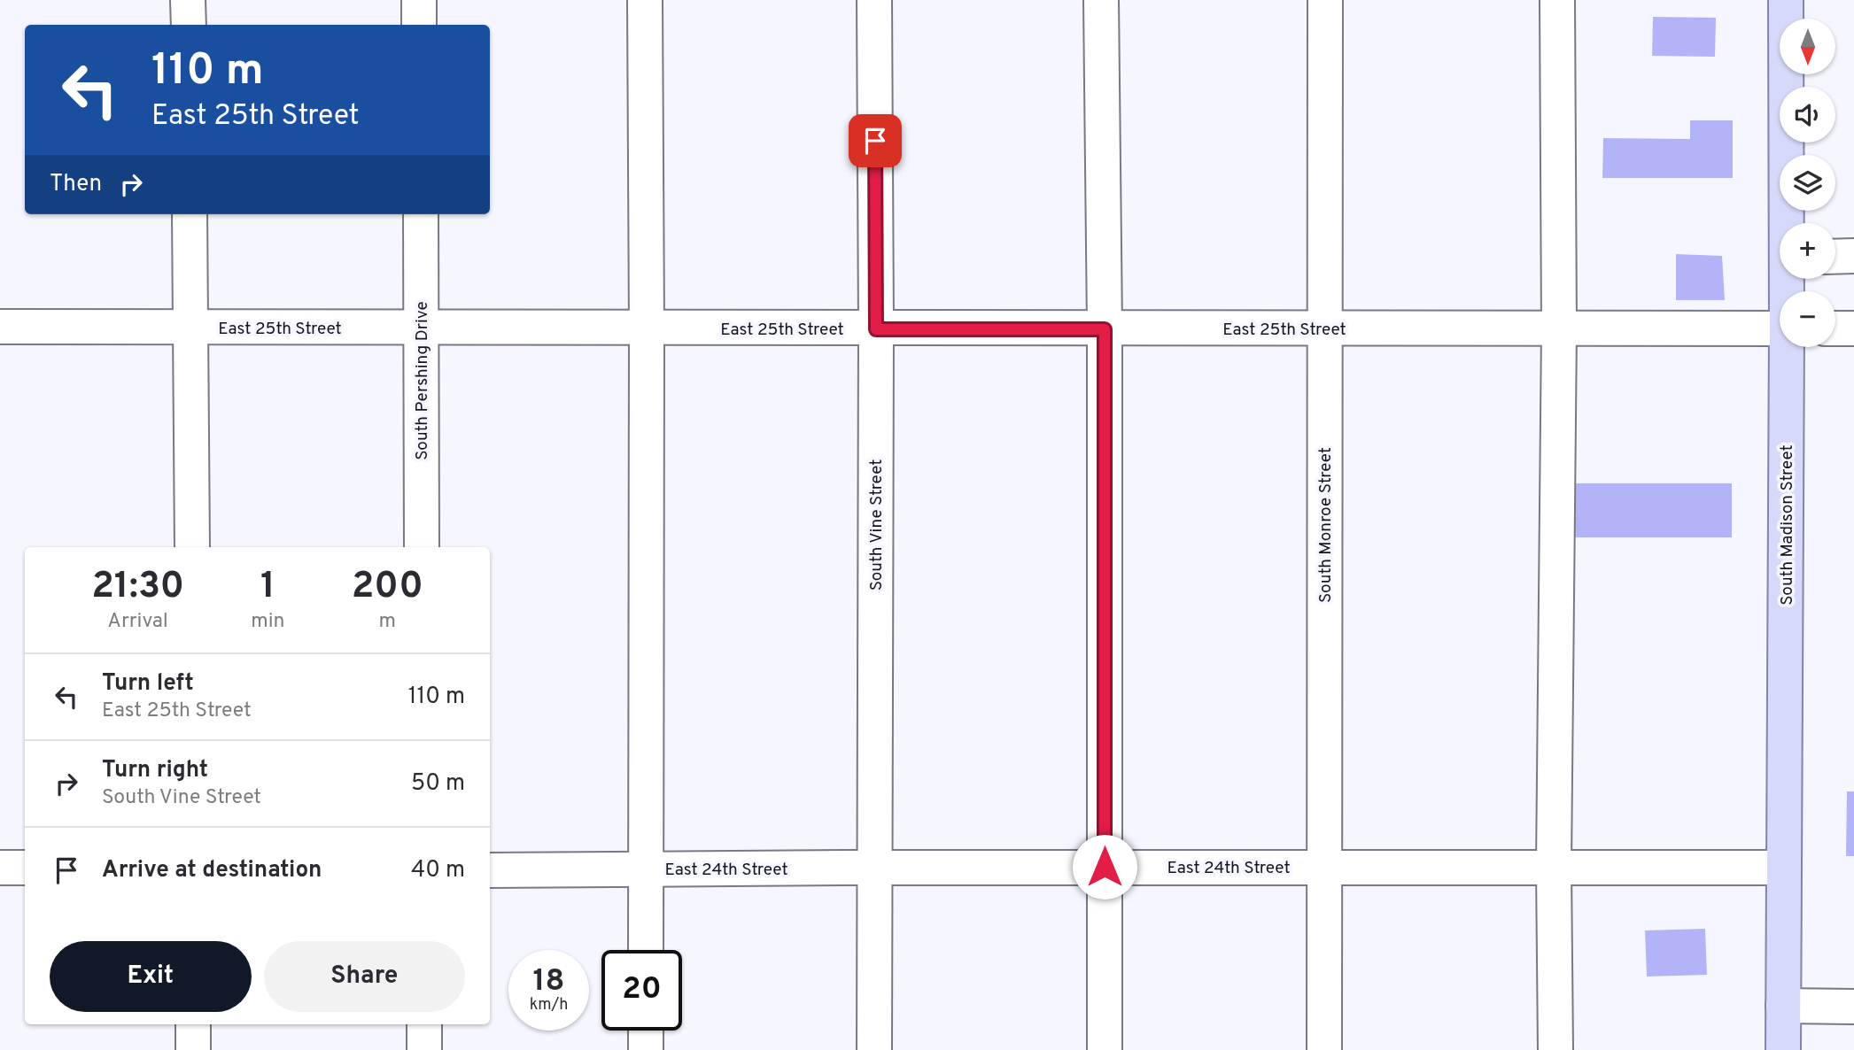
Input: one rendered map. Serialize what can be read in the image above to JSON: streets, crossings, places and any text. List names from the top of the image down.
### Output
{
  "streets": {
    "main road": ["South Madison Street"],
    "street": [
      "East 25th Street",
      "South Pershing Drive",
      "South Vine Street",
      "South Monroe Street",
      "East 24th Street"
    ]
  },
  "crossings": [
    ["East 25th Street", "South Pershing Drive"],
    ["East 25th Street", "South Vine Street"],
    ["East 25th Street", "South Monroe Street"],
    ["South Vine Street", "East 24th Street"],
    ["South Monroe Street", "East 24th Street"],
    ["South Madison Street", "East 24th Street"]
  ],
  "north": "bottom",
  "page": {
    "map_buttons": ["+", "−"],
    "turn": ["110 m", "East 25th Street"],
    "then": "Then",
    "eta": [
      "21:30",
      "Arrival",
      "1",
      "min",
      "200",
      "m"
    ],
    "list": [
      {
        "name": "Turn left",
        "note": "East 25th Street",
        "value": "110 m"
      },
      {
        "name": "Turn right",
        "note": "South Vine Street",
        "value": "50 m"
      },
      {
        "name": "Arrive at destination",
        "value": "40 m"
      }
    ],
    "buttons": ["Exit", "Share"],
    "speed": "18 km/h",
    "limit": "20"
  }
}
